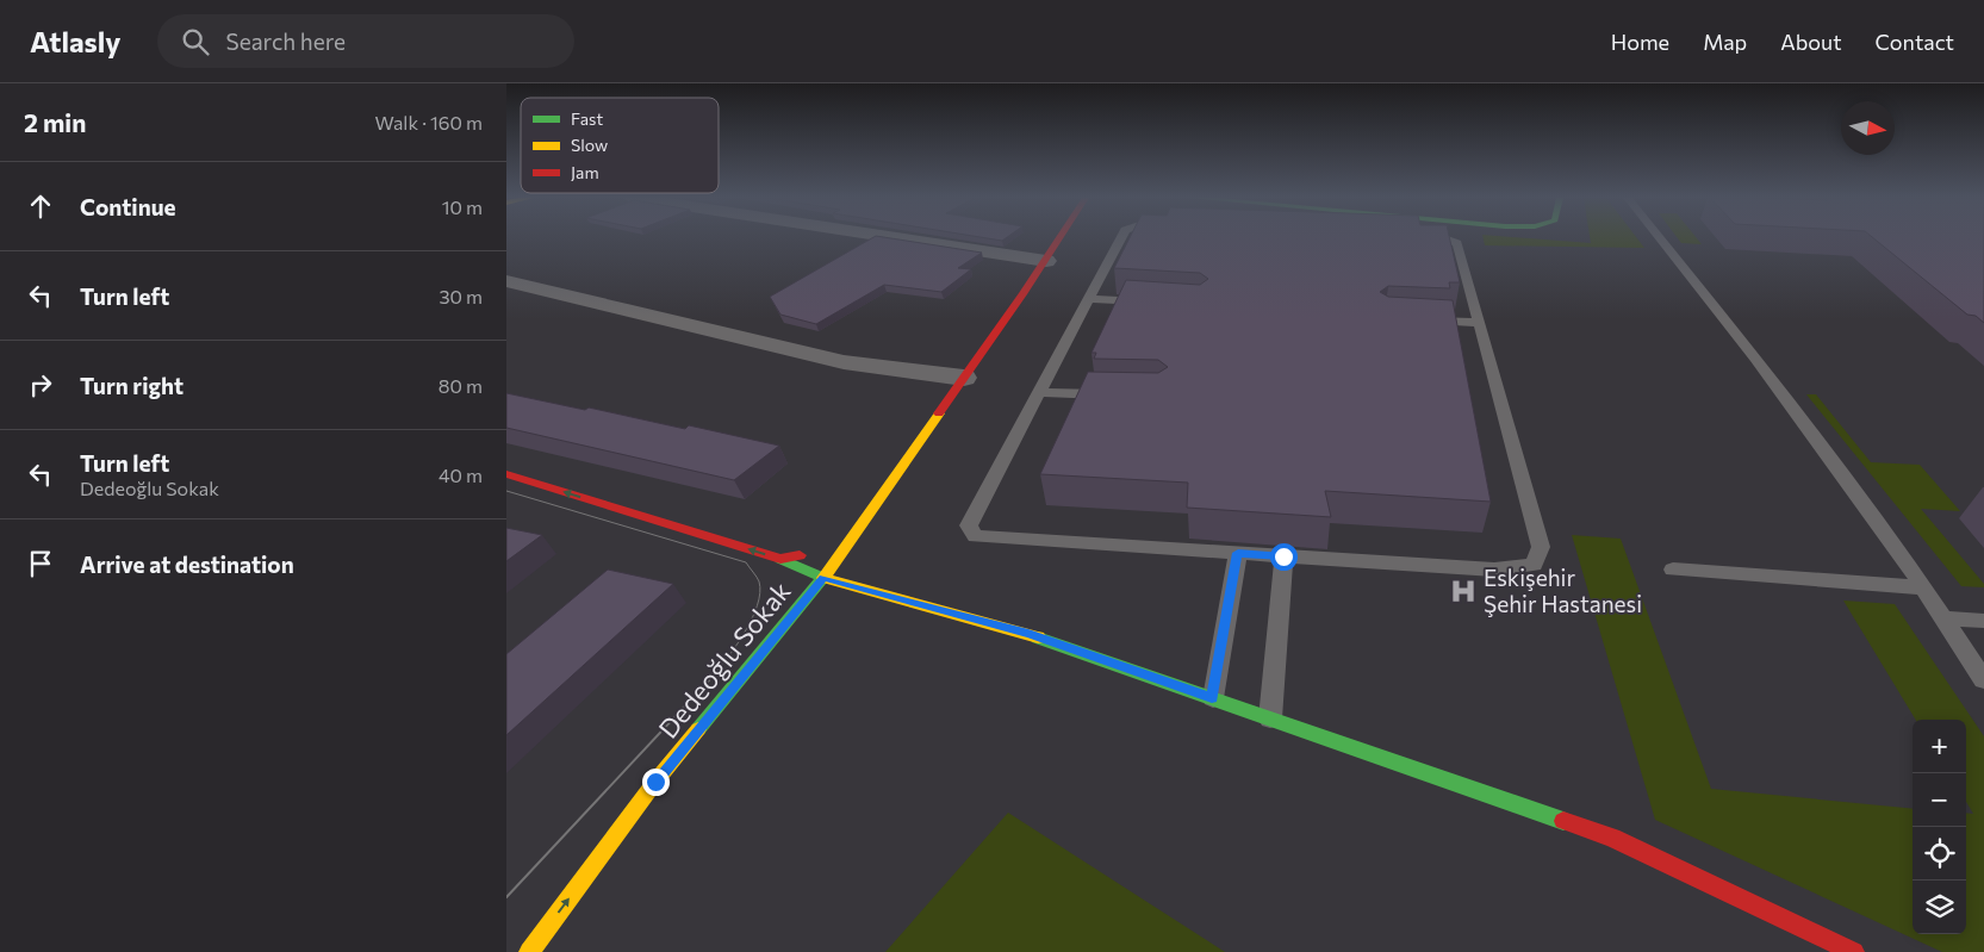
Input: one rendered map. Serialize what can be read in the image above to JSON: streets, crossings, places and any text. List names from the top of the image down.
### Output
{
  "streets": {
    "street": ["Dedeoğlu Sokak"]
  },
  "places": {
    "hospital": ["Eskişehir Şehir Hastanesi"]
  },
  "legend": ["Fast", "Slow", "Jam"],
  "north": "right",
  "page": {
    "header": "Atlasly",
    "search": "Search here",
    "nav": [
      "Home",
      "Map",
      "About",
      "Contact"
    ],
    "heading": ["2 min", "Walk · 160 m"],
    "list": [
      ["Continue", "10 m"],
      ["Turn left", "30 m"],
      ["Turn right", "80 m"],
      ["Turn left", "Dedeoğlu Sokak", "40 m"],
      "Arrive at destination"
    ],
    "map_buttons": ["+", "−"]
  }
}
